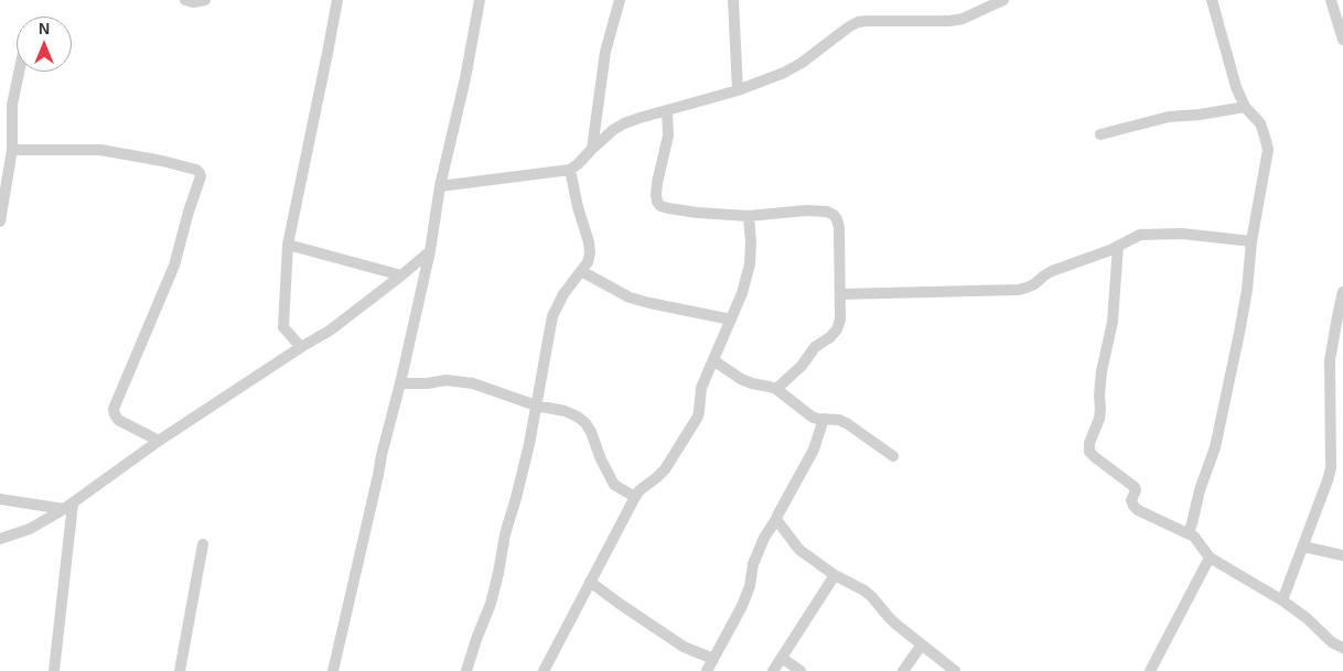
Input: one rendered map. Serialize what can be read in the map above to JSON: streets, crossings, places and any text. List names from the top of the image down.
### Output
{
  "north": "top"
}
